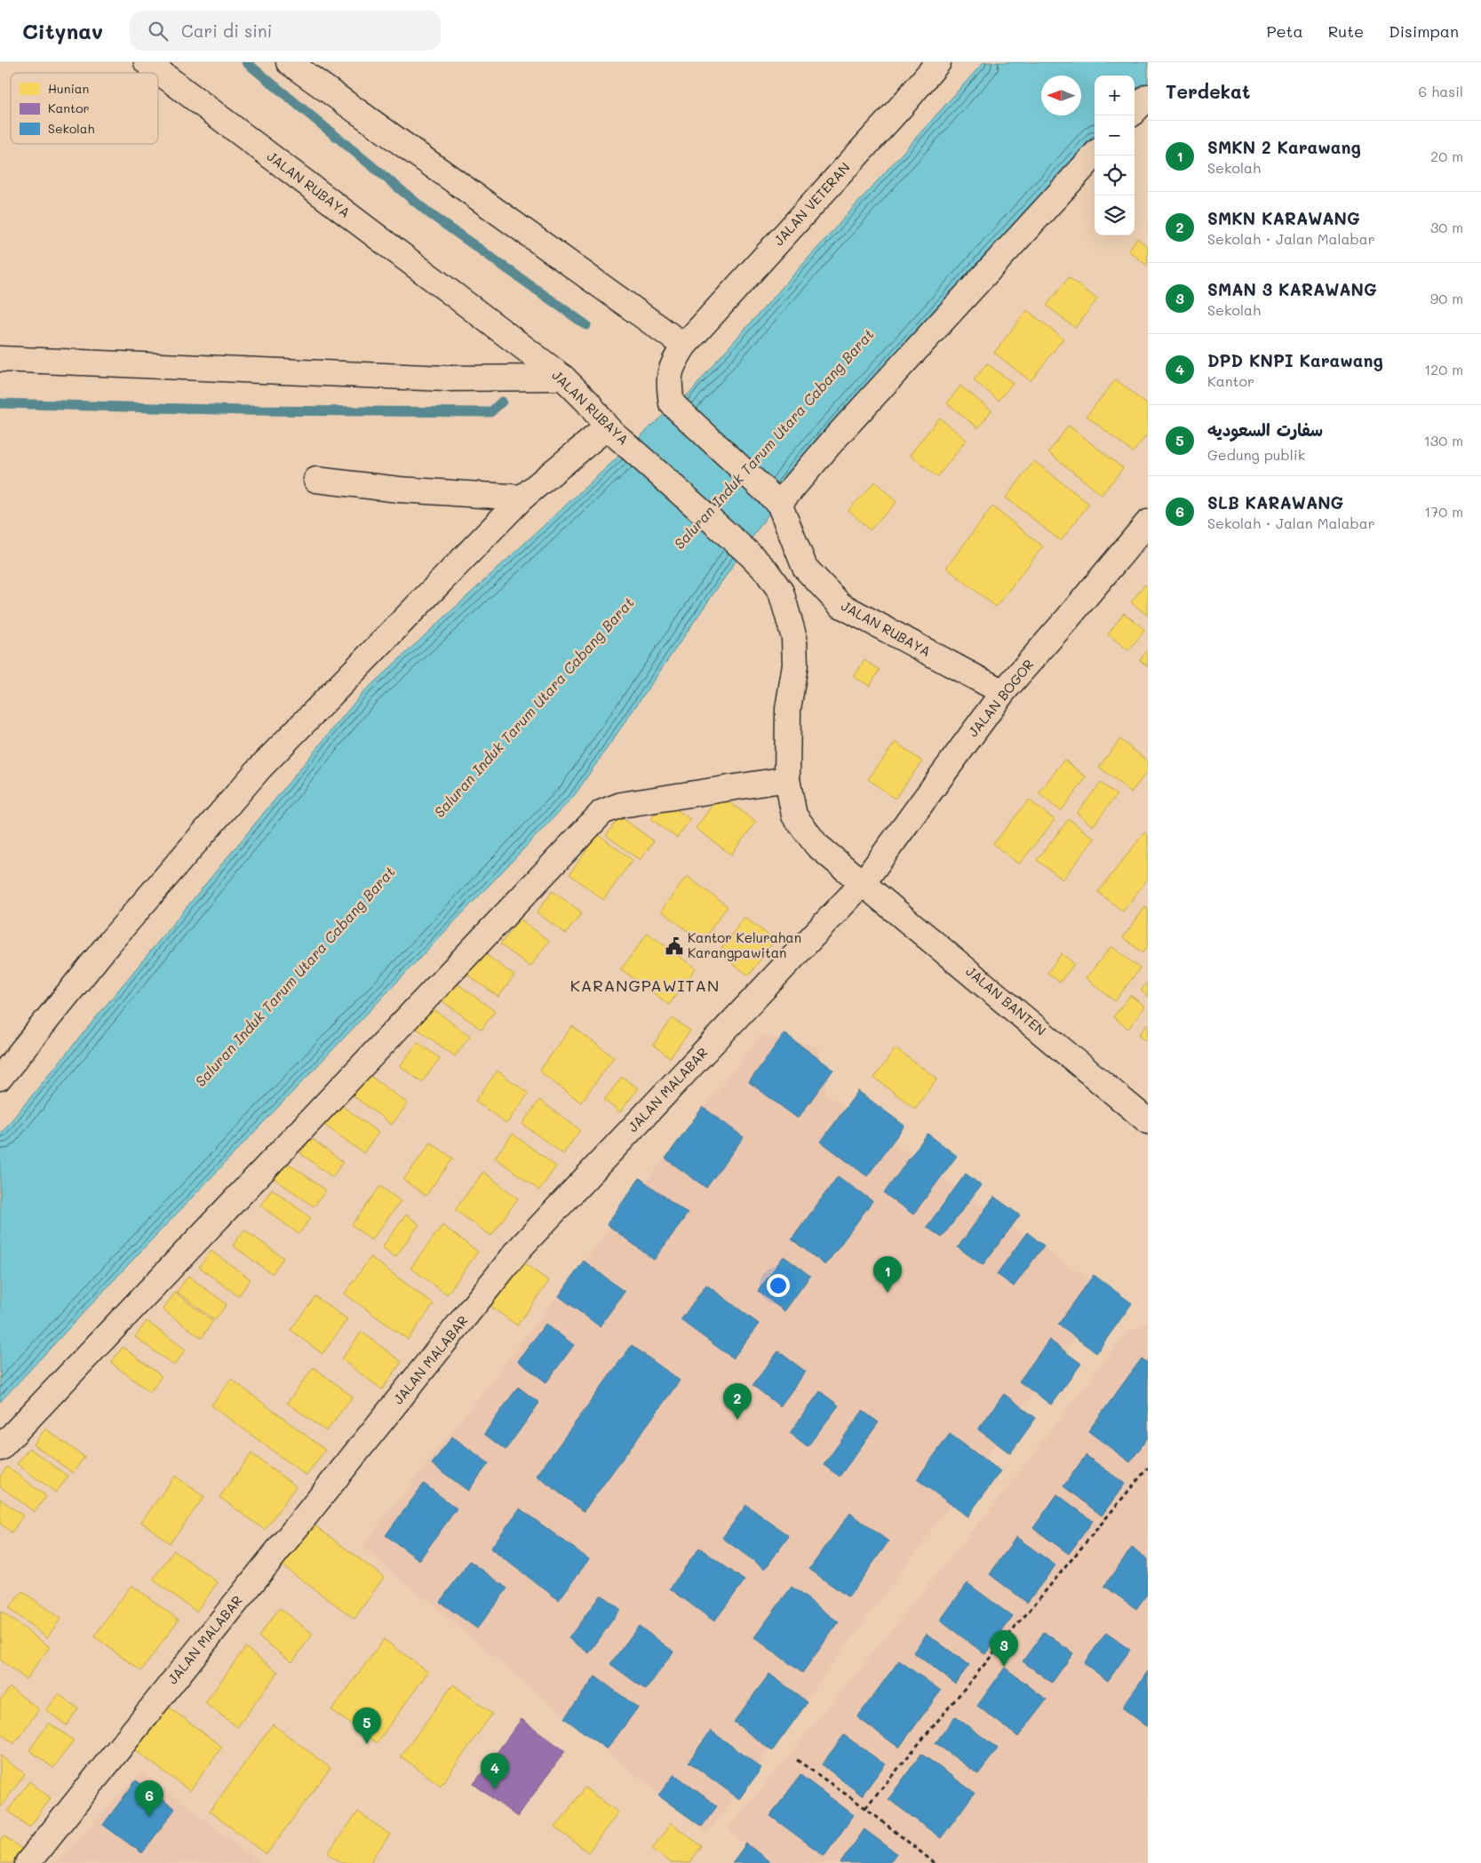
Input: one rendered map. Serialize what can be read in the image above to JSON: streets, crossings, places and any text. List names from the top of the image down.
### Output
{
  "streets": {
    "street": [
      "JALAN RUBAYA",
      "JALAN VETERAN",
      "JALAN BOGOR",
      "JALAN BANTEN",
      "JALAN MALABAR"
    ]
  },
  "crossings": [
    ["JALAN RUBAYA", "JALAN VETERAN"],
    ["JALAN RUBAYA", "JALAN BOGOR"],
    ["JALAN RUBAYA", "JALAN BANTEN"],
    ["JALAN RUBAYA", "JALAN MALABAR"],
    ["JALAN BOGOR", "JALAN BANTEN"],
    ["JALAN BOGOR", "JALAN MALABAR"],
    ["JALAN BANTEN", "JALAN MALABAR"]
  ],
  "districts": ["KARANGPAWITAN"],
  "water": ["Saluran Induk Tarum Utara Cabang Barat"],
  "places": {
    "public building": ["Kantor Kelurahan Karangpawitan"]
  },
  "legend": ["Hunian", "Kantor", "Sekolah"],
  "north": "left",
  "page": {
    "header": "Citynav",
    "search": "Cari di sini",
    "nav": ["Peta", "Rute", "Disimpan"],
    "heading": ["Terdekat", "6 hasil"],
    "map_buttons": ["+", "−"],
    "list": [
      {
        "mark": "1",
        "name": "SMKN 2 Karawang",
        "note": "Sekolah",
        "value": "20 m"
      },
      {
        "mark": "2",
        "name": "SMKN KARAWANG",
        "note": "Sekolah · Jalan Malabar",
        "value": "30 m"
      },
      {
        "mark": "3",
        "name": "SMAN 3 KARAWANG",
        "note": "Sekolah",
        "value": "90 m"
      },
      {
        "mark": "4",
        "name": "DPD KNPI Karawang",
        "note": "Kantor",
        "value": "120 m"
      },
      {
        "mark": "5",
        "name": "سفارت السعوديه",
        "note": "Gedung publik",
        "value": "130 m"
      },
      {
        "mark": "6",
        "name": "SLB KARAWANG",
        "note": "Sekolah · Jalan Malabar",
        "value": "170 m"
      }
    ],
    "pins": [
      "1",
      "2",
      "3",
      "5",
      "4",
      "6"
    ]
  }
}
